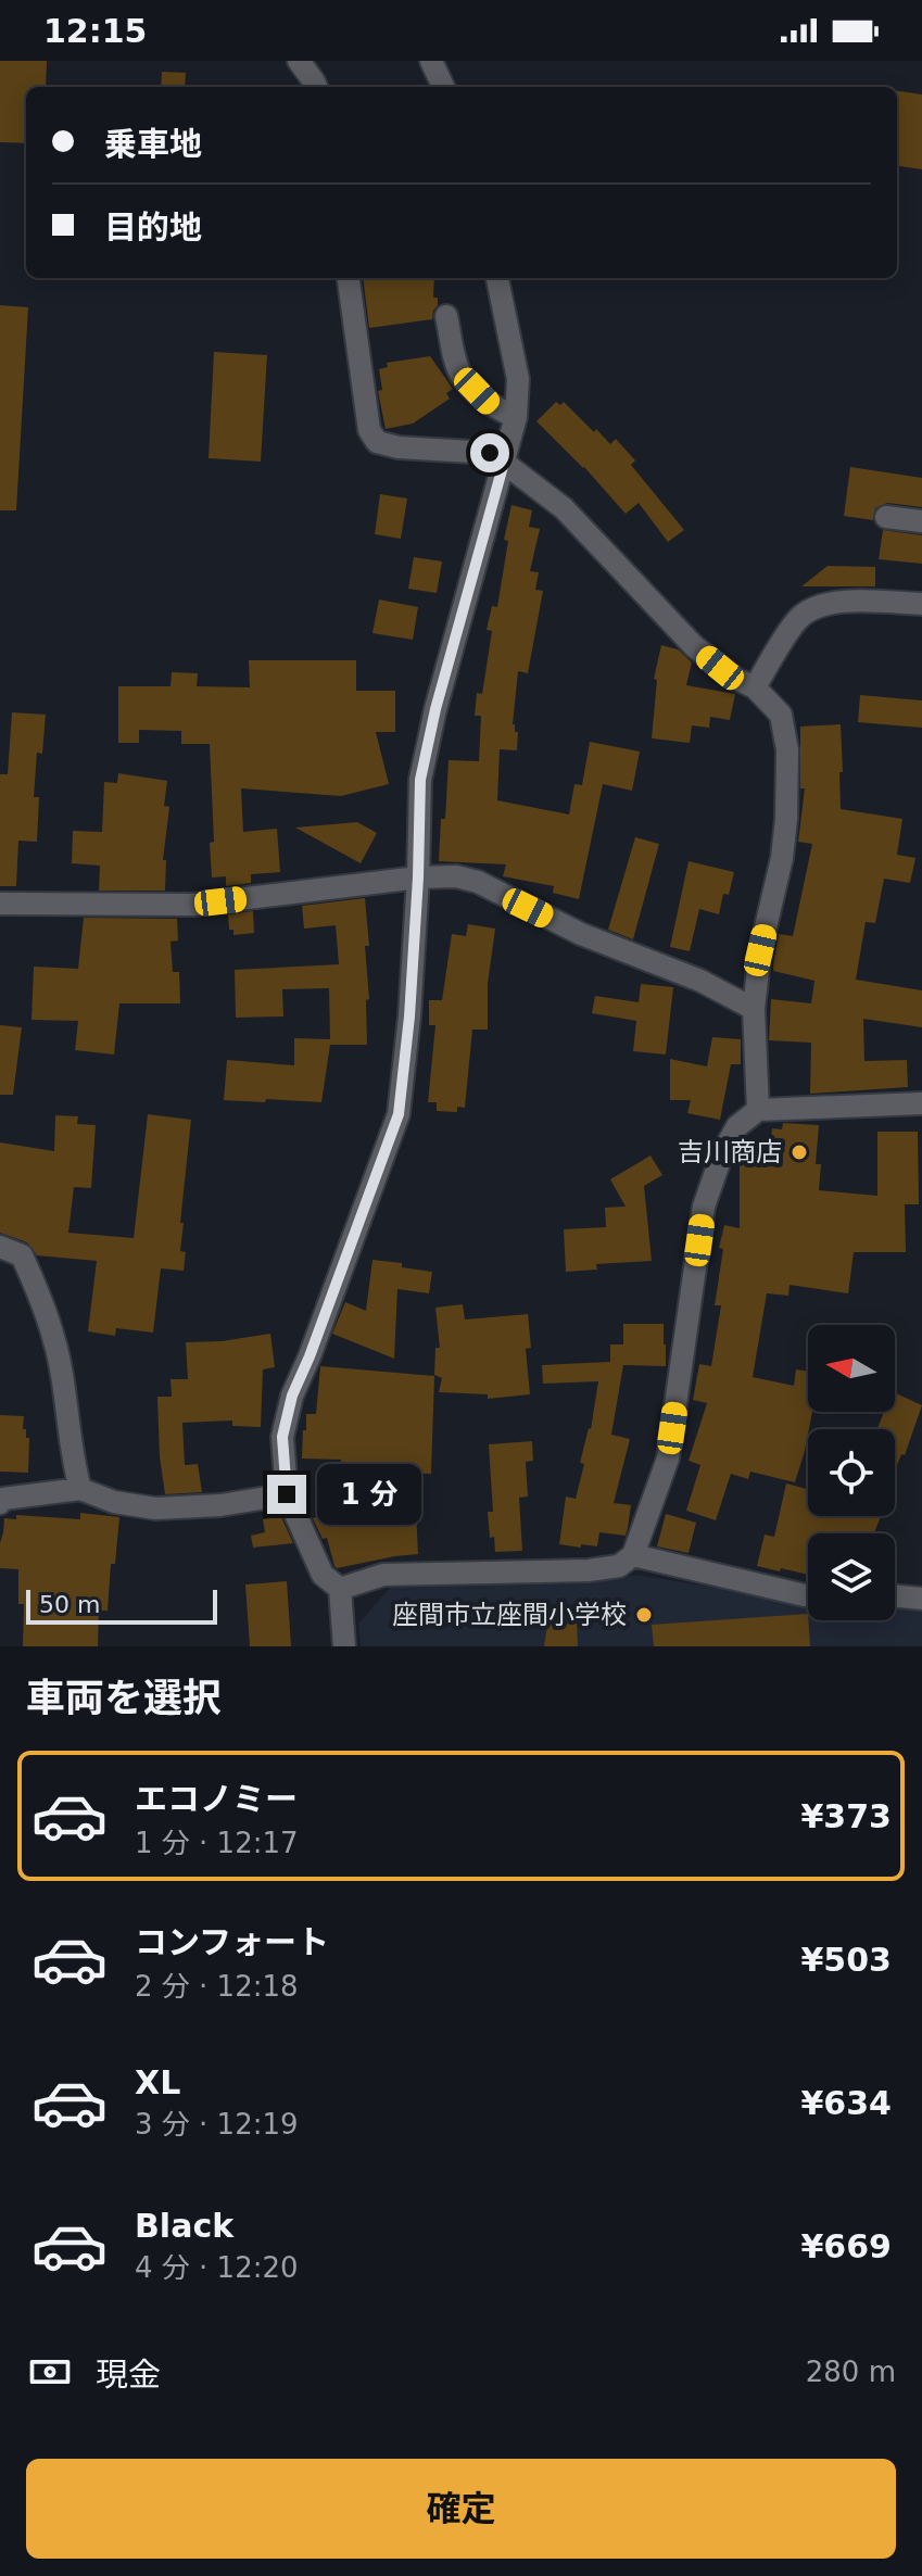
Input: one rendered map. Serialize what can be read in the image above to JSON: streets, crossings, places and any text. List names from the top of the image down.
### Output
{
  "places": ["吉川商店", "座間市立座間小学校"],
  "scale_bar": "50 m",
  "north": "left",
  "page": {
    "status": "12:15",
    "banner": ["乗車地", "目的地"],
    "bubble": "1 分",
    "scale": "50 m",
    "heading": "車両を選択",
    "list": [
      {
        "name": "エコノミー",
        "note": "1 分 · 12:17",
        "value": "¥373"
      },
      {
        "name": "コンフォート",
        "note": "2 分 · 12:18",
        "value": "¥503"
      },
      {
        "name": "XL",
        "note": "3 分 · 12:19",
        "value": "¥634"
      },
      {
        "name": "Black",
        "note": "4 分 · 12:20",
        "value": "¥669"
      }
    ],
    "pay": ["現金", "280 m"],
    "buttons": "確定"
  }
}
